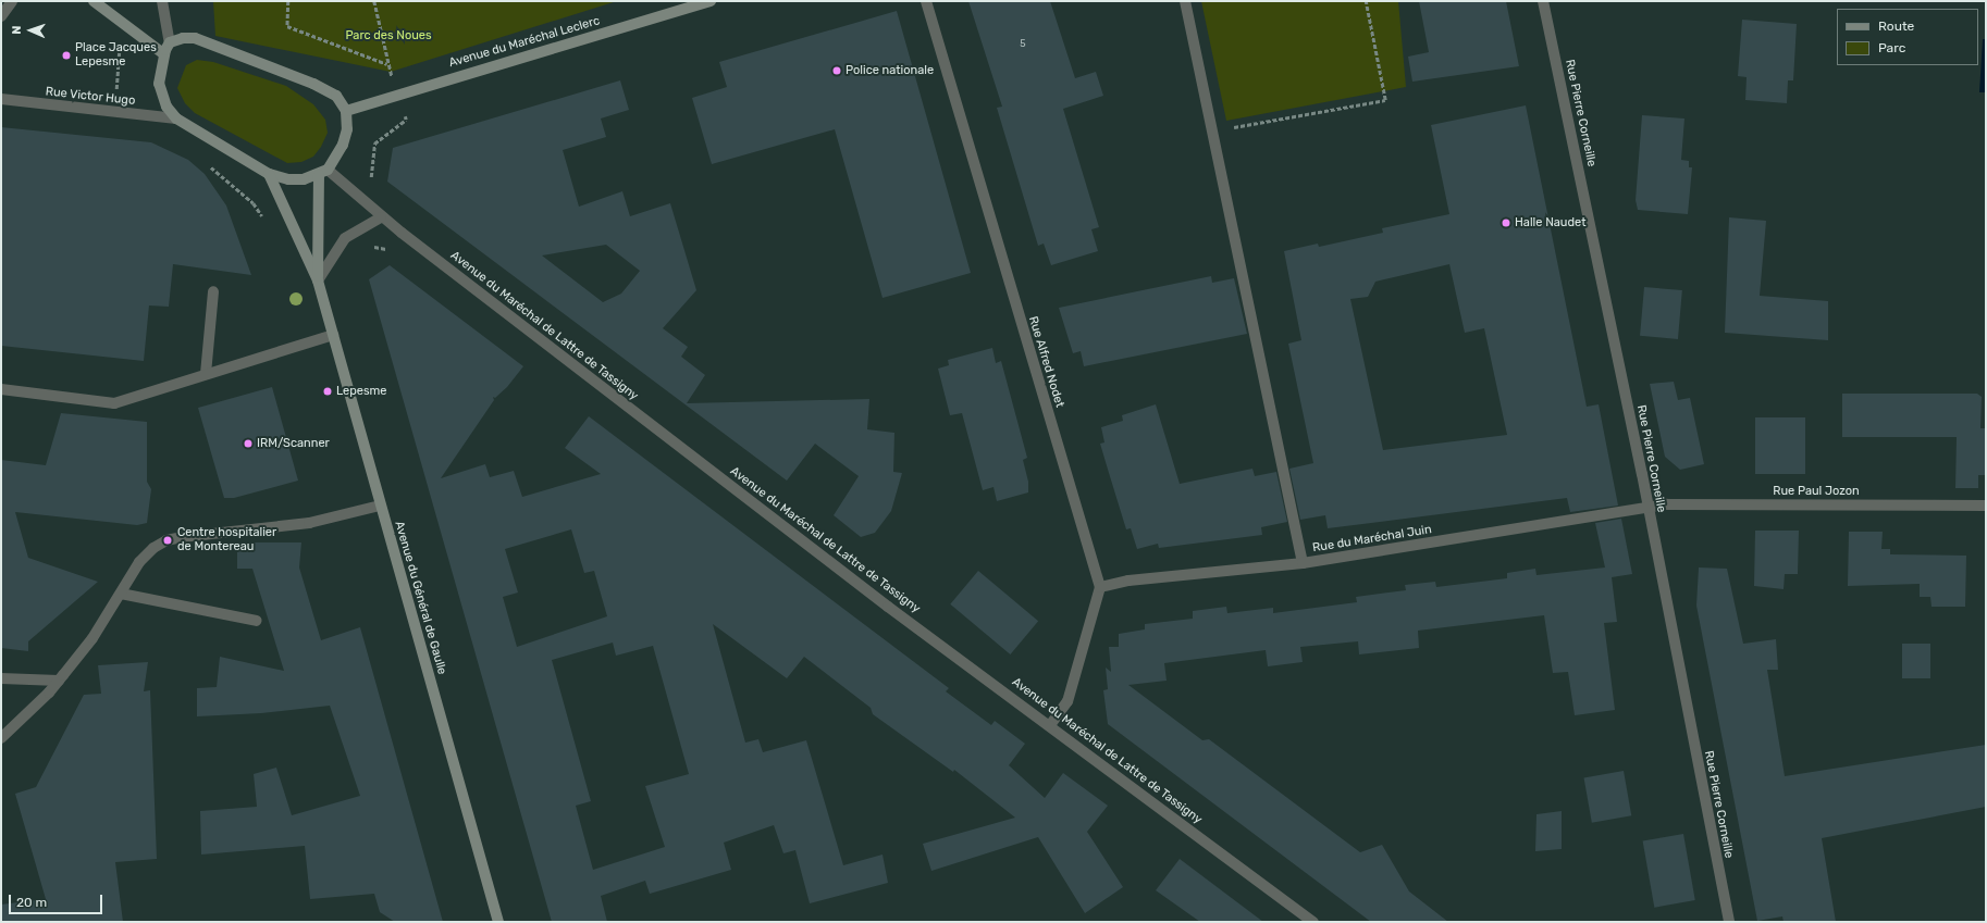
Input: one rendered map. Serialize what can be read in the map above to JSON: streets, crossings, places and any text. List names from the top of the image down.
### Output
{
  "streets": {
    "main road": ["Avenue du Maréchal Leclerc", "Avenue du Général de Gaulle"],
    "street": [
      "Rue Victor Hugo",
      "Rue Pierre Corneille",
      "Avenue du Maréchal de Lattre de Tassigny",
      "Rue Alfred Nodet",
      "Rue Paul Jozon",
      "Rue du Maréchal Juin"
    ]
  },
  "crossings": [
    ["Rue Pierre Corneille", "Rue Paul Jozon"],
    ["Rue Pierre Corneille", "Rue du Maréchal Juin"],
    ["Avenue du Maréchal de Lattre de Tassigny", "Avenue du Général de Gaulle"],
    ["Rue Alfred Nodet", "Rue du Maréchal Juin"],
    ["Rue Paul Jozon", "Rue du Maréchal Juin"]
  ],
  "parks": ["Parc des Noues"],
  "places": [
    "Place Jacques Lepesme",
    "Police nationale",
    "Halle Naudet",
    "Lepesme",
    "IRM/Scanner",
    "Centre hospitalier de Montereau"
  ],
  "house_numbers": ["5"],
  "legend": ["Route", "Parc"],
  "scale_bar": "20 m",
  "north": "left"
}
